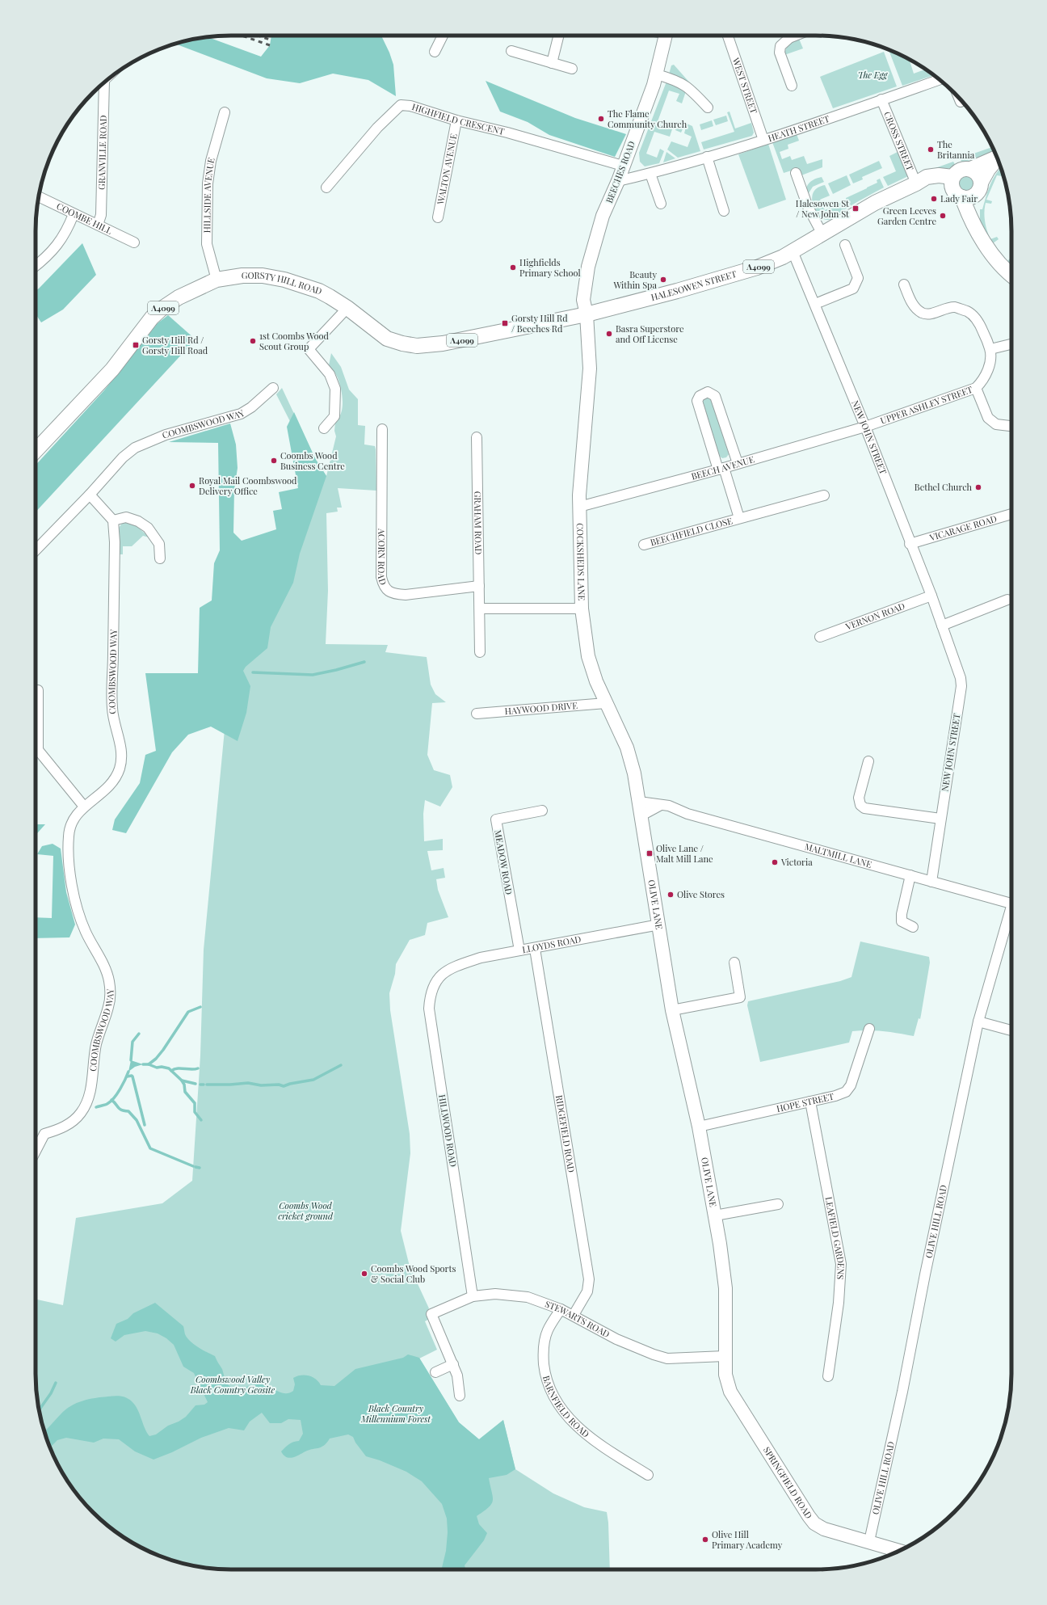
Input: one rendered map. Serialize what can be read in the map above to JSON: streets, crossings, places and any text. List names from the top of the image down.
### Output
{
  "streets": {
    "main road": ["A4099", "GORSTY HILL ROAD", "HALESOWEN STREET"],
    "street": [
      "WEST STREET",
      "HIGHFIELD CRESCENT",
      "HEATH STREET",
      "CROSS STREET",
      "GRANVILLE ROAD",
      "WALTON AVENUE",
      "BEECHES ROAD",
      "HILLSIDE AVENUE",
      "COOMBE HILL",
      "UPPER ASHLEY STREET",
      "COOMBSWOOD WAY",
      "NEW JOHN STREET",
      "BEECH AVENUE",
      "GRAHAM ROAD",
      "VICARAGE ROAD",
      "BEECHFIELD CLOSE",
      "ACORN ROAD",
      "COCKSHEDS LANE",
      "VERNON ROAD",
      "HAYWOOD DRIVE",
      "MALTMILL LANE",
      "MEADOW ROAD",
      "OLIVE LANE",
      "LLOYDS ROAD",
      "HOPE STREET",
      "HILLWOOD ROAD",
      "RIDGEFIELD ROAD",
      "OLIVE HILL ROAD",
      "LEAFIELD GARDENS",
      "STEWARTS ROAD",
      "BARNFIELD ROAD",
      "SPRINGFIELD ROAD"
    ]
  },
  "crossings": [
    ["WEST STREET", "HEATH STREET"],
    ["HIGHFIELD CRESCENT", "WALTON AVENUE"],
    ["HIGHFIELD CRESCENT", "BEECHES ROAD"],
    ["HEATH STREET", "CROSS STREET"],
    ["HEATH STREET", "BEECHES ROAD"],
    ["CROSS STREET", "HALESOWEN STREET"],
    ["GRANVILLE ROAD", "COOMBE HILL"],
    ["BEECHES ROAD", "GORSTY HILL ROAD"],
    ["BEECHES ROAD", "HALESOWEN STREET"],
    ["BEECHES ROAD", "COCKSHEDS LANE"],
    ["HILLSIDE AVENUE", "GORSTY HILL ROAD"],
    ["GORSTY HILL ROAD", "HALESOWEN STREET"],
    ["GORSTY HILL ROAD", "COCKSHEDS LANE"],
    ["HALESOWEN STREET", "NEW JOHN STREET"],
    ["HALESOWEN STREET", "COCKSHEDS LANE"],
    ["UPPER ASHLEY STREET", "NEW JOHN STREET"],
    ["UPPER ASHLEY STREET", "BEECH AVENUE"],
    ["NEW JOHN STREET", "BEECH AVENUE"],
    ["NEW JOHN STREET", "VICARAGE ROAD"],
    ["NEW JOHN STREET", "VERNON ROAD"],
    ["NEW JOHN STREET", "MALTMILL LANE"],
    ["BEECH AVENUE", "BEECHFIELD CLOSE"],
    ["BEECH AVENUE", "COCKSHEDS LANE"],
    ["GRAHAM ROAD", "ACORN ROAD"],
    ["COCKSHEDS LANE", "HAYWOOD DRIVE"],
    ["COCKSHEDS LANE", "MALTMILL LANE"],
    ["COCKSHEDS LANE", "OLIVE LANE"],
    ["MALTMILL LANE", "OLIVE LANE"],
    ["MEADOW ROAD", "LLOYDS ROAD"],
    ["OLIVE LANE", "LLOYDS ROAD"],
    ["OLIVE LANE", "HOPE STREET"],
    ["OLIVE LANE", "STEWARTS ROAD"],
    ["OLIVE LANE", "SPRINGFIELD ROAD"],
    ["LLOYDS ROAD", "HILLWOOD ROAD"],
    ["LLOYDS ROAD", "RIDGEFIELD ROAD"],
    ["HOPE STREET", "LEAFIELD GARDENS"],
    ["HILLWOOD ROAD", "STEWARTS ROAD"],
    ["RIDGEFIELD ROAD", "STEWARTS ROAD"],
    ["OLIVE HILL ROAD", "SPRINGFIELD ROAD"],
    ["STEWARTS ROAD", "BARNFIELD ROAD"],
    ["STEWARTS ROAD", "SPRINGFIELD ROAD"]
  ],
  "parks": [
    "The Egg",
    "Coombs Wood cricket ground",
    "Coombswood Valley Black Country Geosite",
    "Black Country Millennium Forest"
  ],
  "places": {
    "other": [
      "The Flame Community Church",
      "The Britannia",
      "Lady Fair",
      "Green Leeves Garden Centre",
      "Highfields Primary School",
      "Beauty Within Spa",
      "Basra Superstore and Off License",
      "1st Coombs Wood Scout Group",
      "Coombs Wood Business Centre",
      "Royal Mail Coombswood Delivery Office",
      "Bethel Church",
      "Victoria",
      "Olive Stores",
      "Coombs Wood Sports & Social Club",
      "Olive Hill Primary Academy"
    ],
    "transit": [
      "Halesowen St / New John St",
      "Gorsty Hill Rd / Beeches Rd",
      "Gorsty Hill Rd / Gorsty Hill Road",
      "Olive Lane / Malt Mill Lane"
    ]
  }
}
